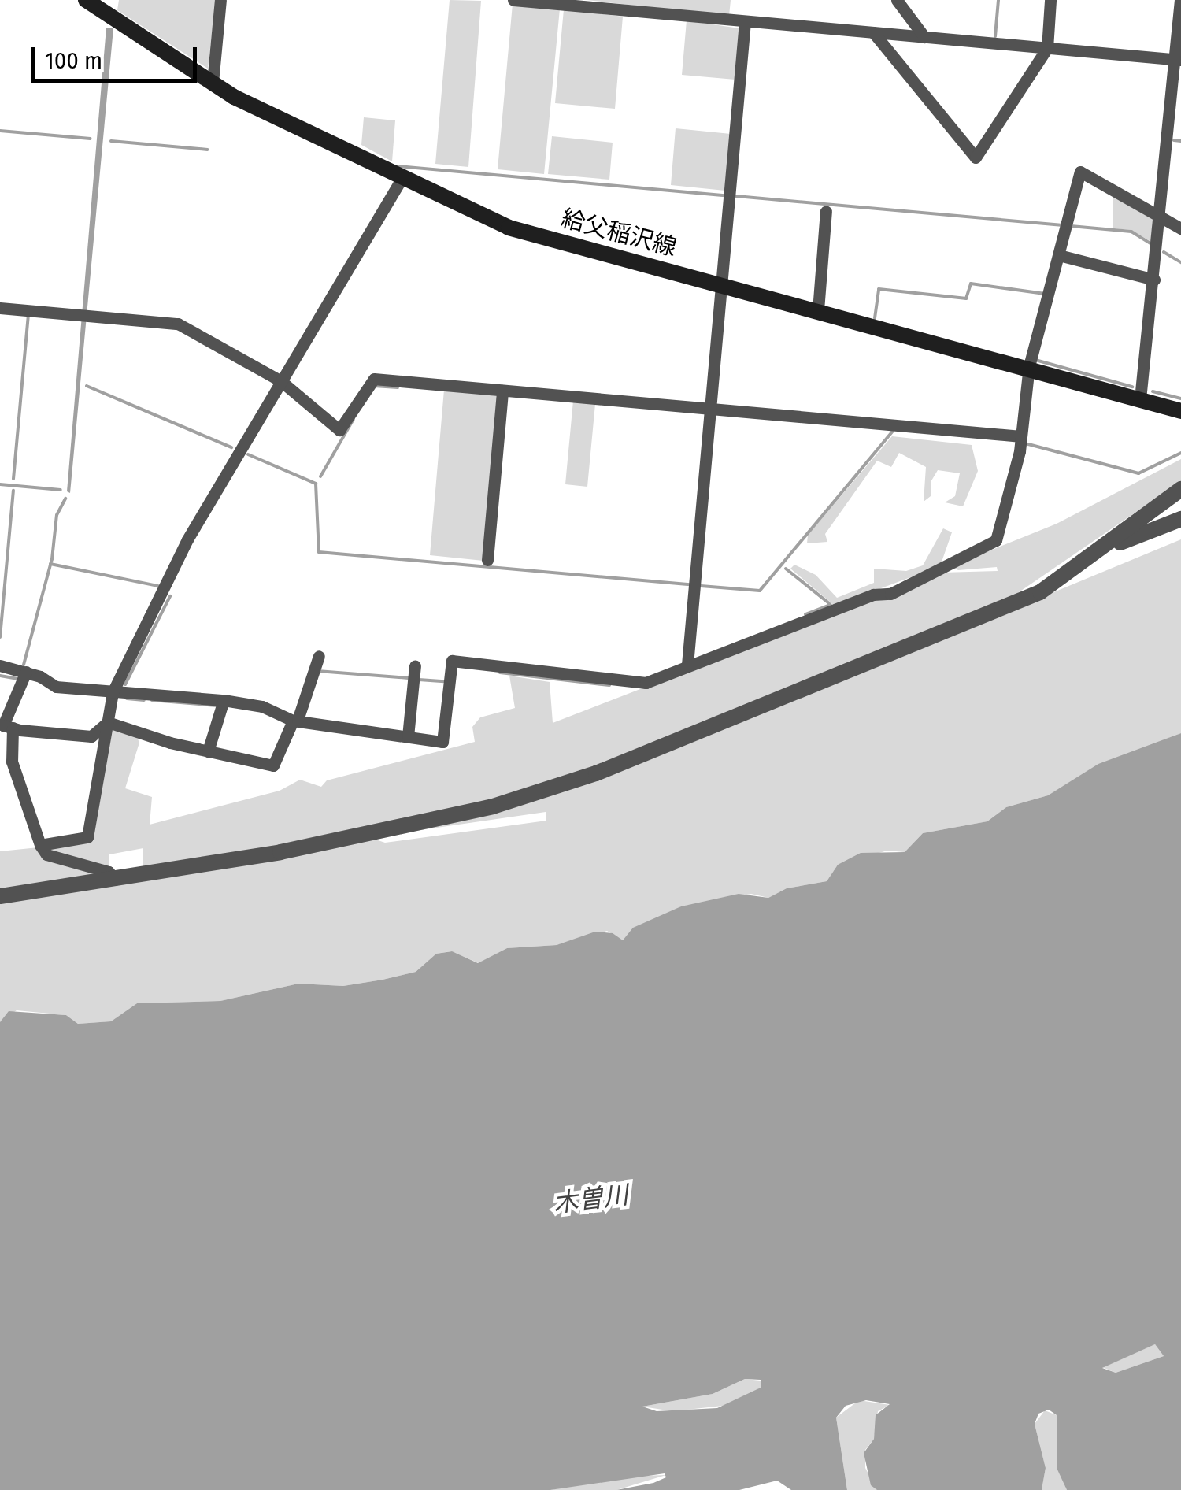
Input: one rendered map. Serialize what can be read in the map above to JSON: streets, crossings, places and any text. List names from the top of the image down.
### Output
{
  "streets": {
    "main road": ["給父稲沢線"]
  },
  "water": ["木曽川"],
  "scale_bar": "100 m"
}
